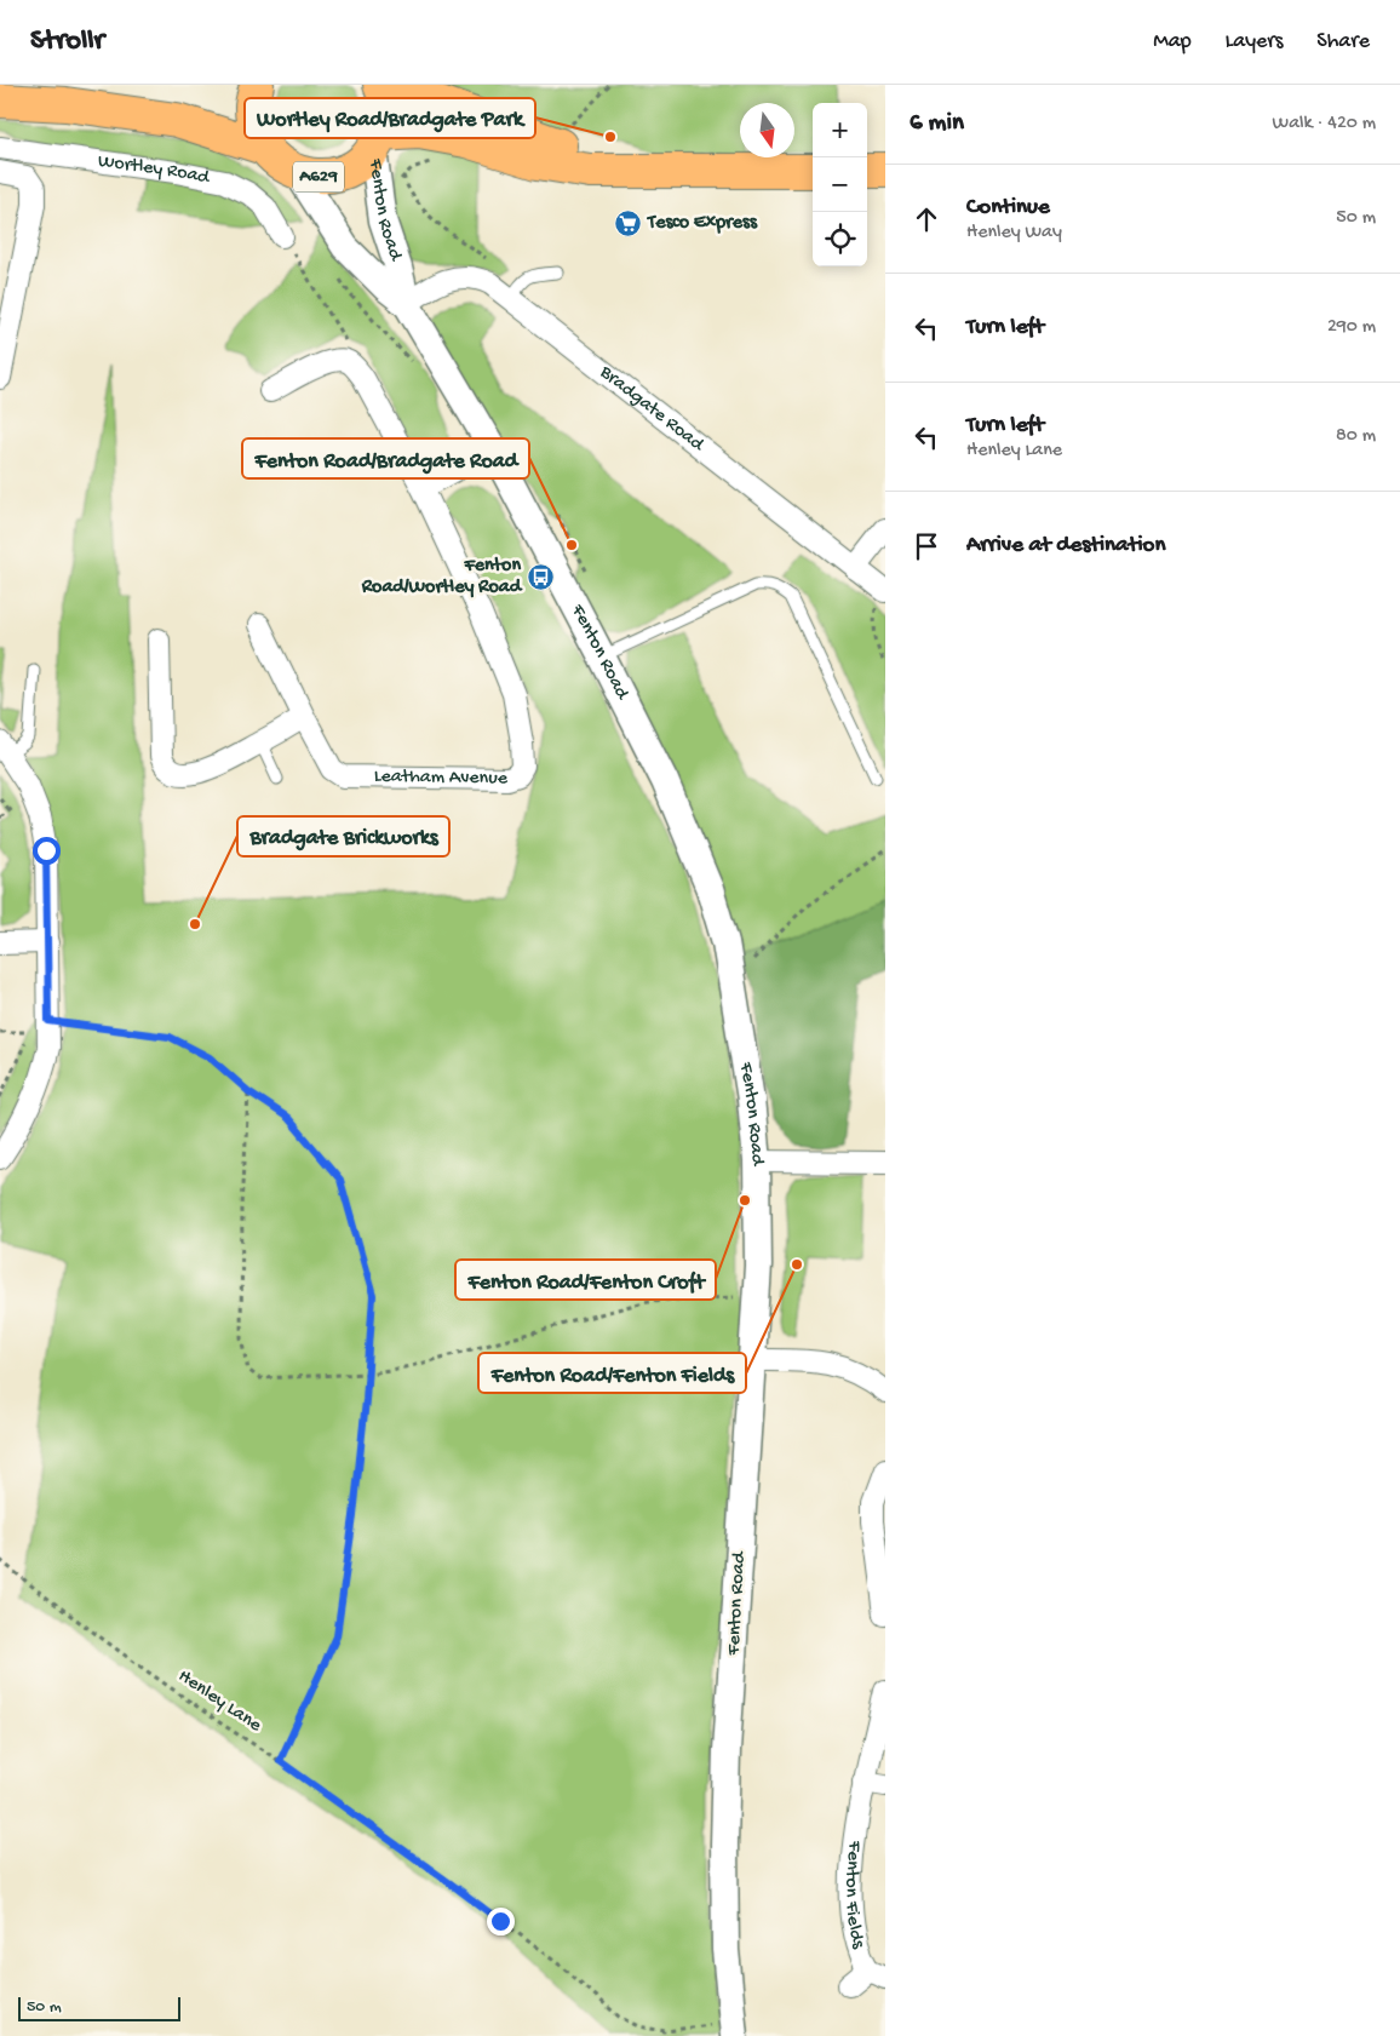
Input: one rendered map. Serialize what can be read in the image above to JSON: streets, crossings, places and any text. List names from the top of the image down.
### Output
{
  "streets": {
    "main road": ["A629"],
    "street": [
      "Wortley Road",
      "Fenton Road",
      "Bradgate Road",
      "Leatham Avenue",
      "Fenton Fields"
    ],
    "path": ["Henley Lane"]
  },
  "crossings": [
    ["A629", "Fenton Road"],
    ["Fenton Road", "Bradgate Road"],
    ["Fenton Road", "Henley Lane"]
  ],
  "places": {
    "other": [
      "Wortley Road/Bradgate Park",
      "Fenton Road/Bradgate Road",
      "Bradgate Brickworks",
      "Fenton Road/Fenton Croft",
      "Fenton Road/Fenton Fields"
    ],
    "supermarket": ["Tesco Express"],
    "bus stop": ["Fenton Road/Wortley Road"]
  },
  "scale_bar": "50 m",
  "north": "bottom",
  "page": {
    "header": "Strollr",
    "nav": ["Map", "Layers", "Share"],
    "heading": ["6 min", "Walk · 420 m"],
    "map_buttons": ["+", "−"],
    "list": [
      ["Continue", "Henley Way", "50 m"],
      ["Turn left", "290 m"],
      ["Turn left", "Henley Lane", "80 m"],
      "Arrive at destination"
    ],
    "scale": "50 m"
  }
}
